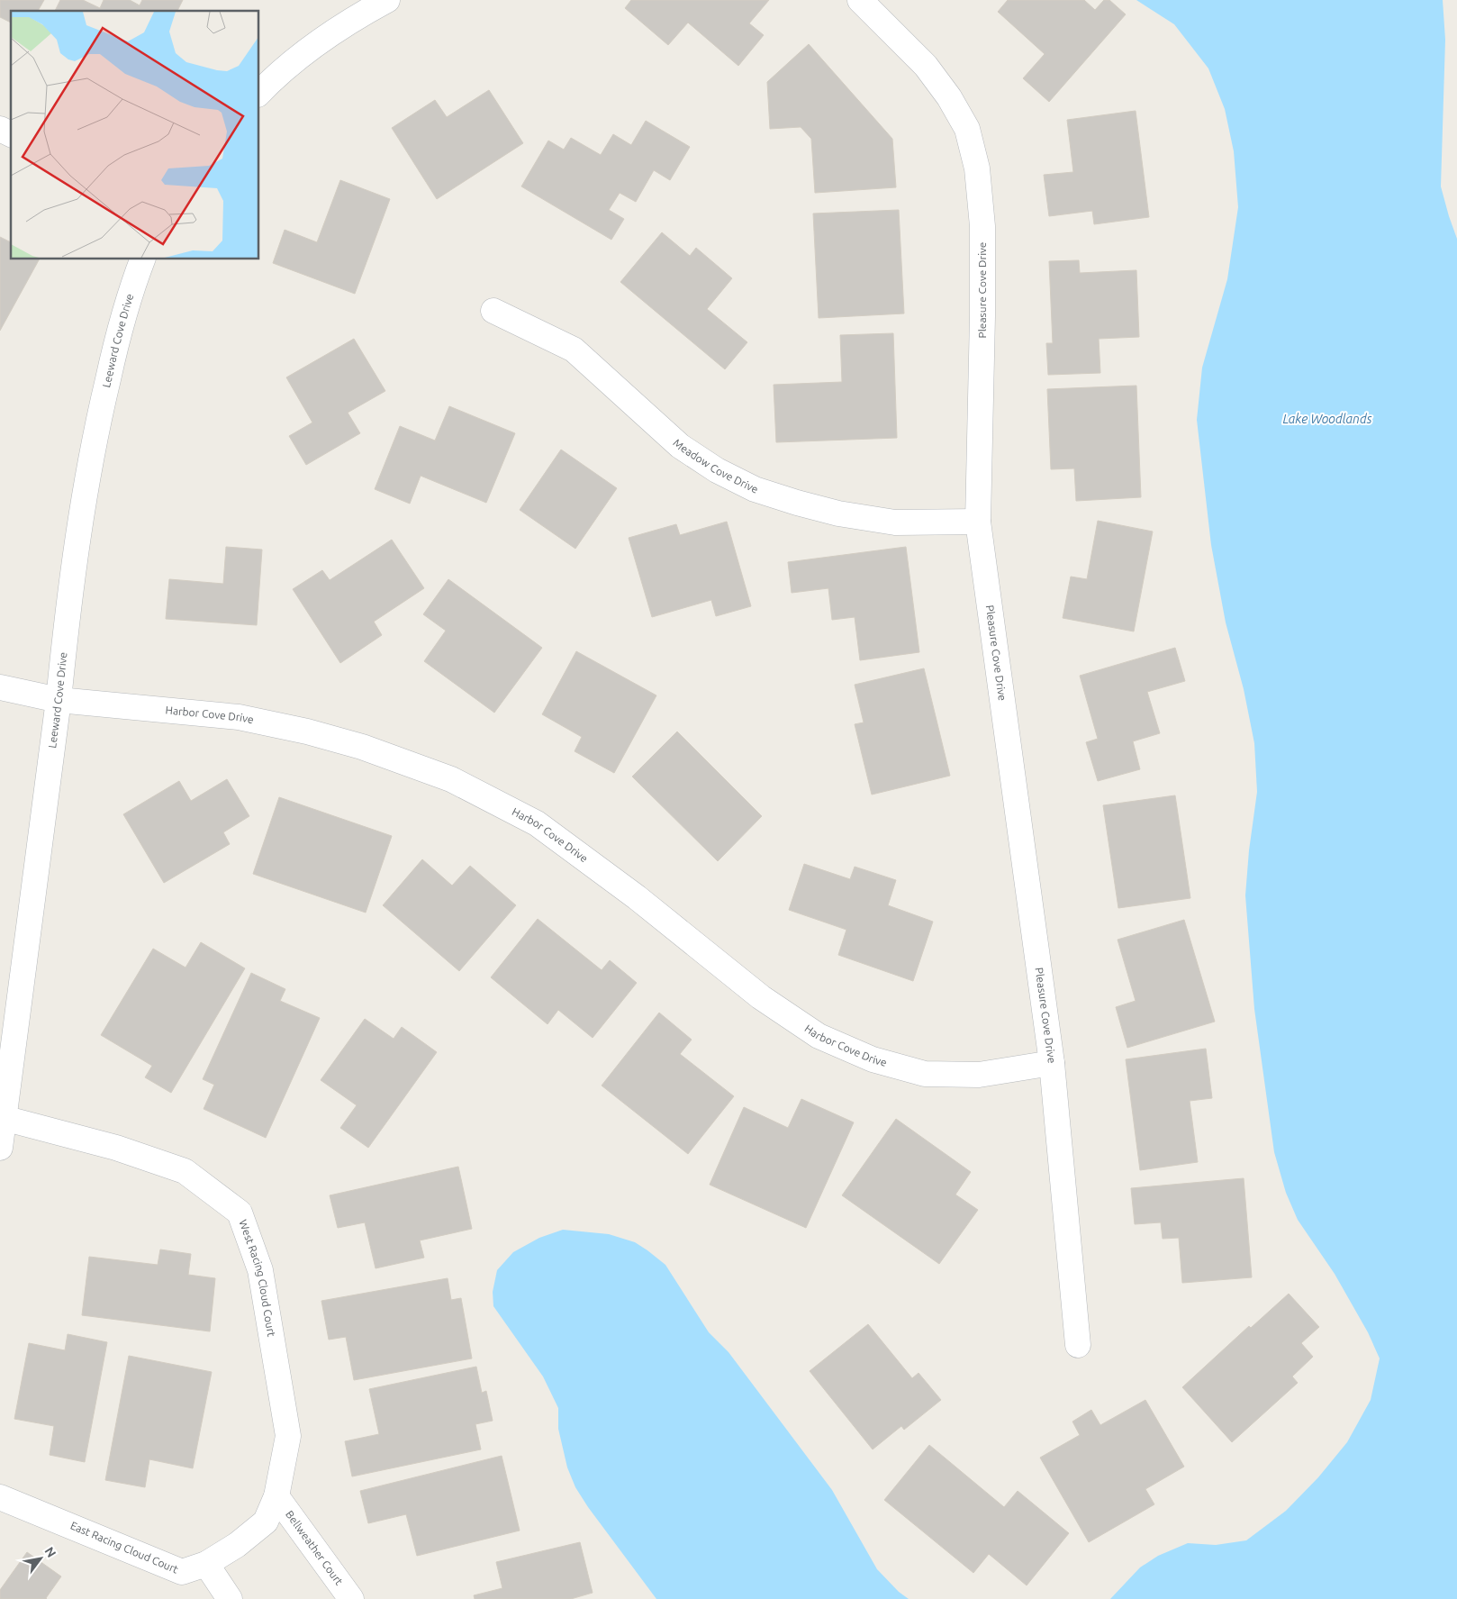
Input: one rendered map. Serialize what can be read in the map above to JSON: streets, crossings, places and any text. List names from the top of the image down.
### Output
{
  "streets": {
    "street": [
      "Pleasure Cove Drive",
      "Leeward Cove Drive",
      "Meadow Cove Drive",
      "Harbor Cove Drive",
      "West Racing Cloud Court",
      "East Racing Cloud Court",
      "Bellweather Court"
    ]
  },
  "crossings": [
    ["Pleasure Cove Drive", "Meadow Cove Drive"],
    ["Pleasure Cove Drive", "Harbor Cove Drive"],
    ["Leeward Cove Drive", "Harbor Cove Drive"],
    ["Leeward Cove Drive", "West Racing Cloud Court"],
    ["West Racing Cloud Court", "East Racing Cloud Court"],
    ["West Racing Cloud Court", "Bellweather Court"],
    ["East Racing Cloud Court", "Bellweather Court"]
  ],
  "water": ["Lake Woodlands"],
  "north": "top right"
}
